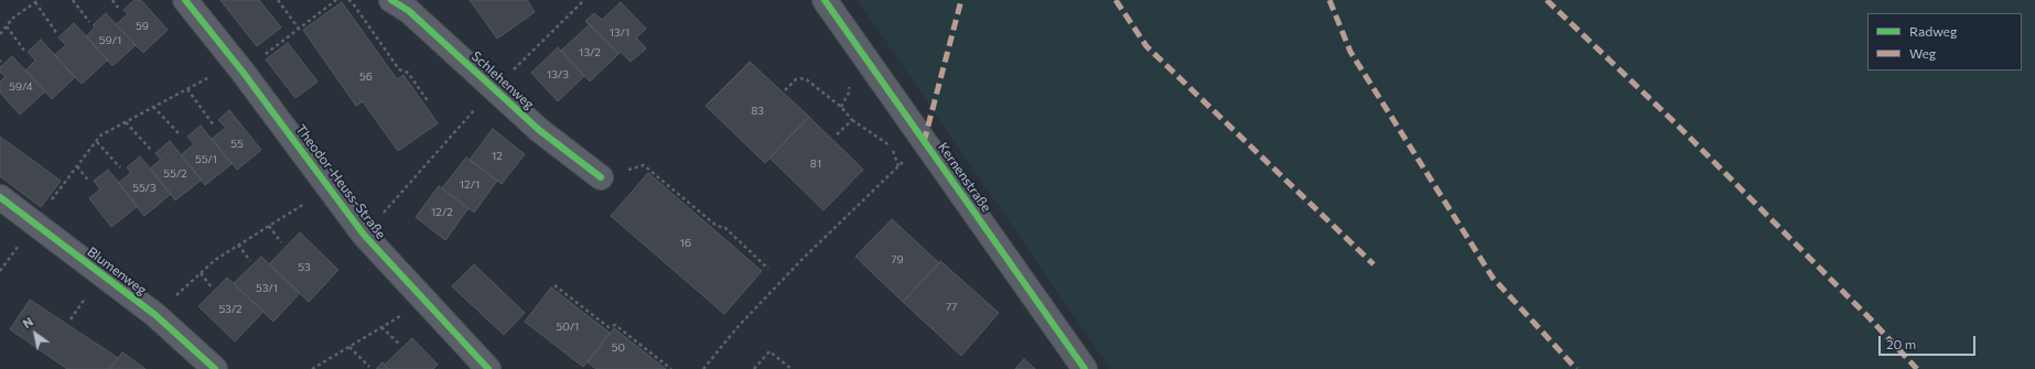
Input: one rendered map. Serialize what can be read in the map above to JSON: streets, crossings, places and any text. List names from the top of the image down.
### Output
{
  "streets": {
    "street": [
      "Schlehenweg",
      "Kernenstraße",
      "Theodor-Heuss-Straße",
      "Blumenweg"
    ]
  },
  "house_numbers": [
    "59",
    "13/1",
    "59/1",
    "13/2",
    "13/3",
    "56",
    "59/4",
    "83",
    "55",
    "12",
    "55/1",
    "81",
    "55/2",
    "12/1",
    "55/3",
    "12/2",
    "16",
    "79",
    "53",
    "53/1",
    "77",
    "53/2",
    "50/1",
    "50"
  ],
  "legend": ["Radweg", "Weg"],
  "scale_bar": "20 m",
  "north": "top left"
}
